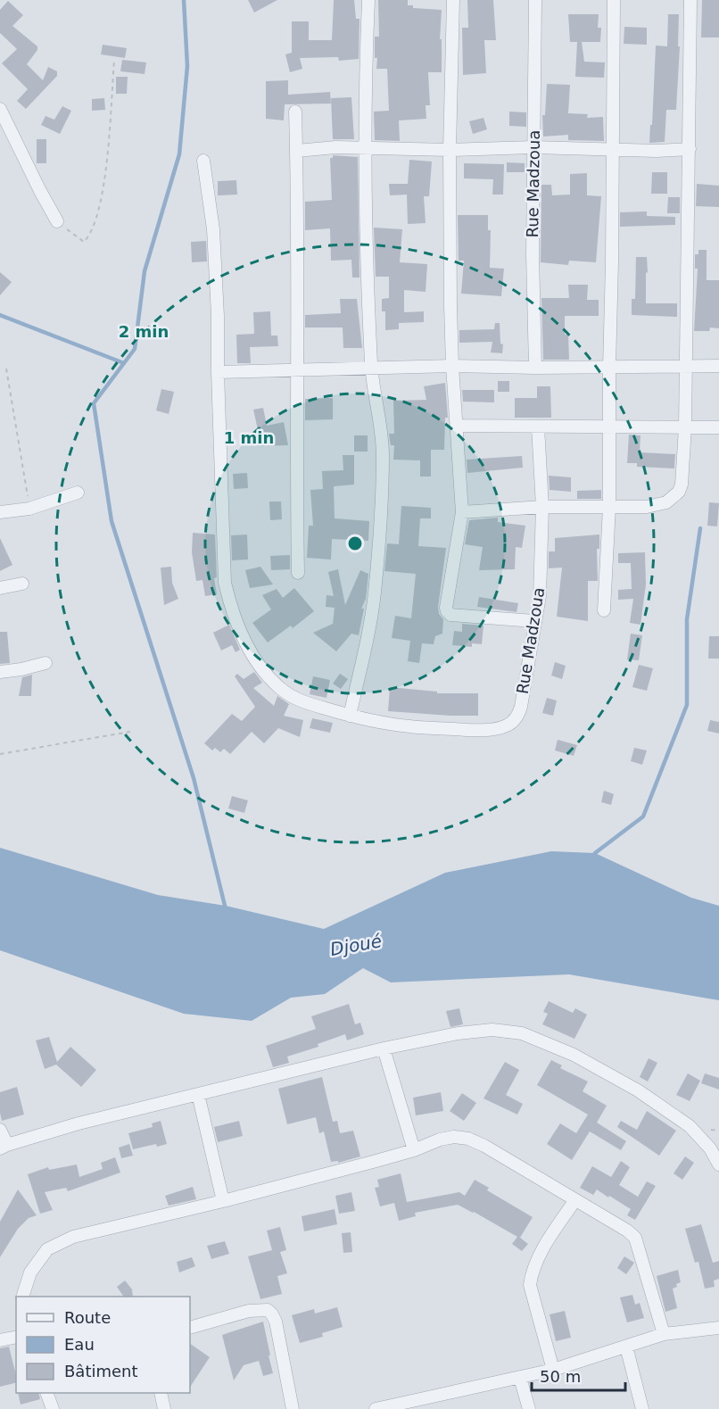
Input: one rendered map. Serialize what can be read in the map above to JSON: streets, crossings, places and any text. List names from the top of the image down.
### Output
{
  "streets": {
    "street": ["Rue Madzoua"]
  },
  "water": ["Djoué"],
  "legend": ["Route", "Eau", "Bâtiment"],
  "scale_bar": "50 m",
  "rings": ["2 min", "1 min"]
}
